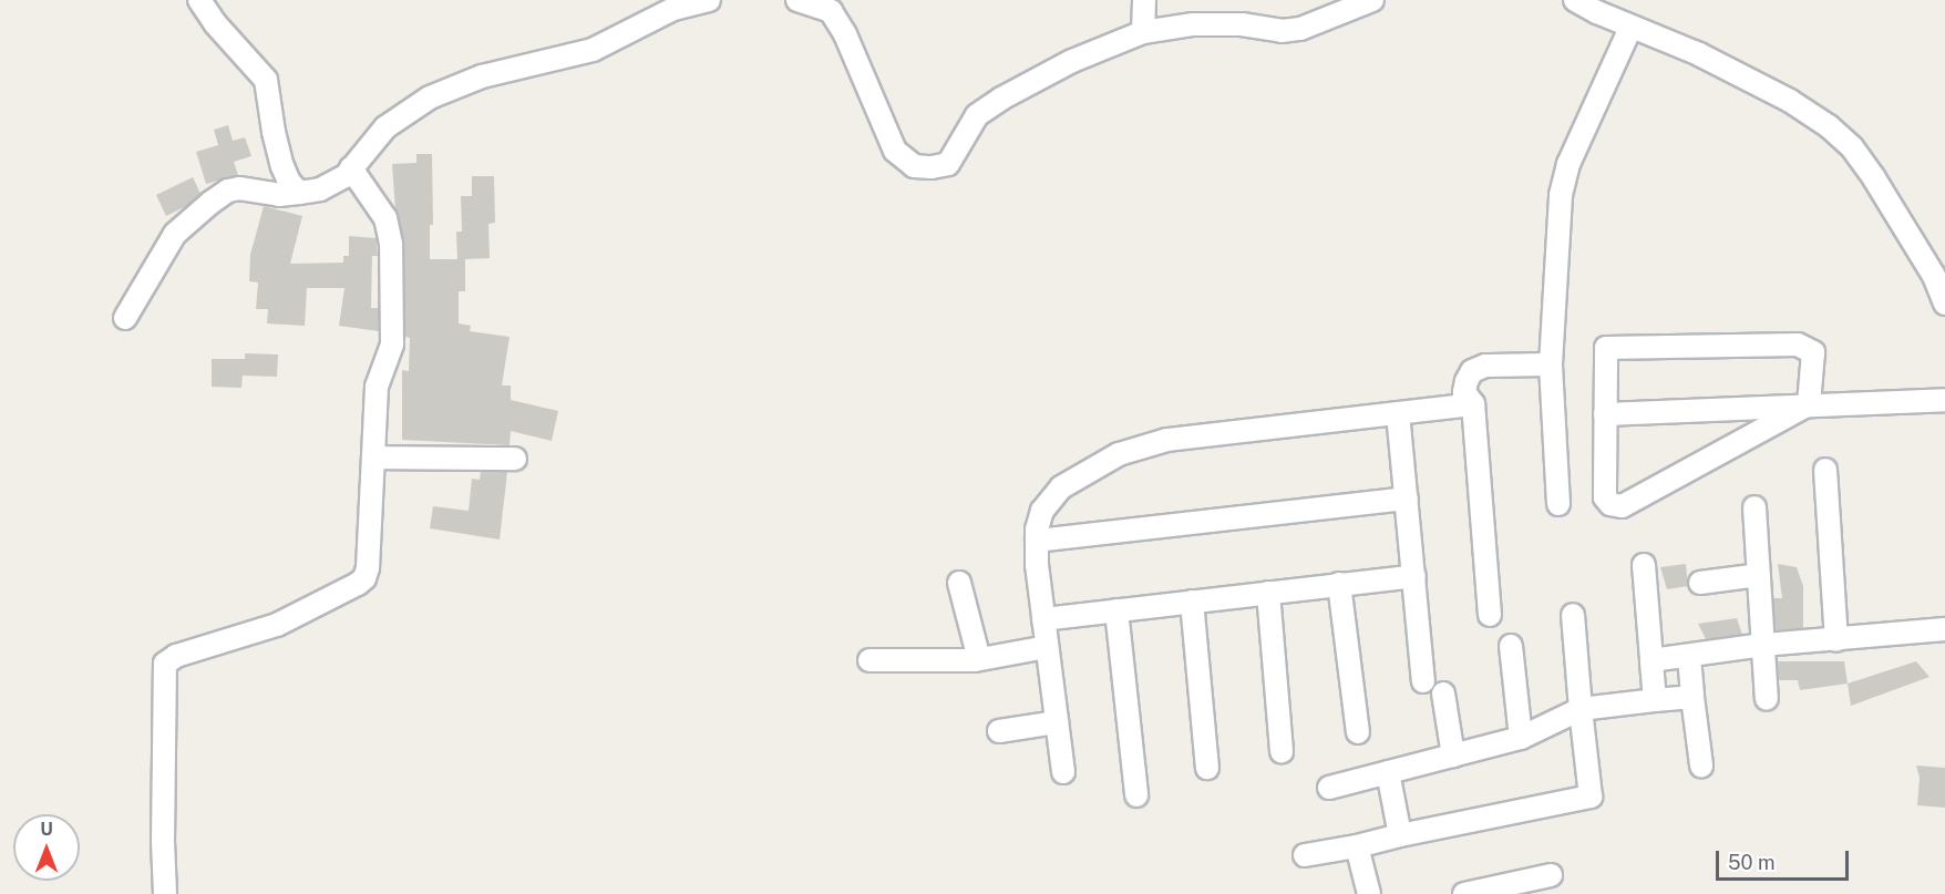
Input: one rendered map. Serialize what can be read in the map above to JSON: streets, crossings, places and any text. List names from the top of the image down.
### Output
{
  "scale_bar": "50 m",
  "north": "top"
}
